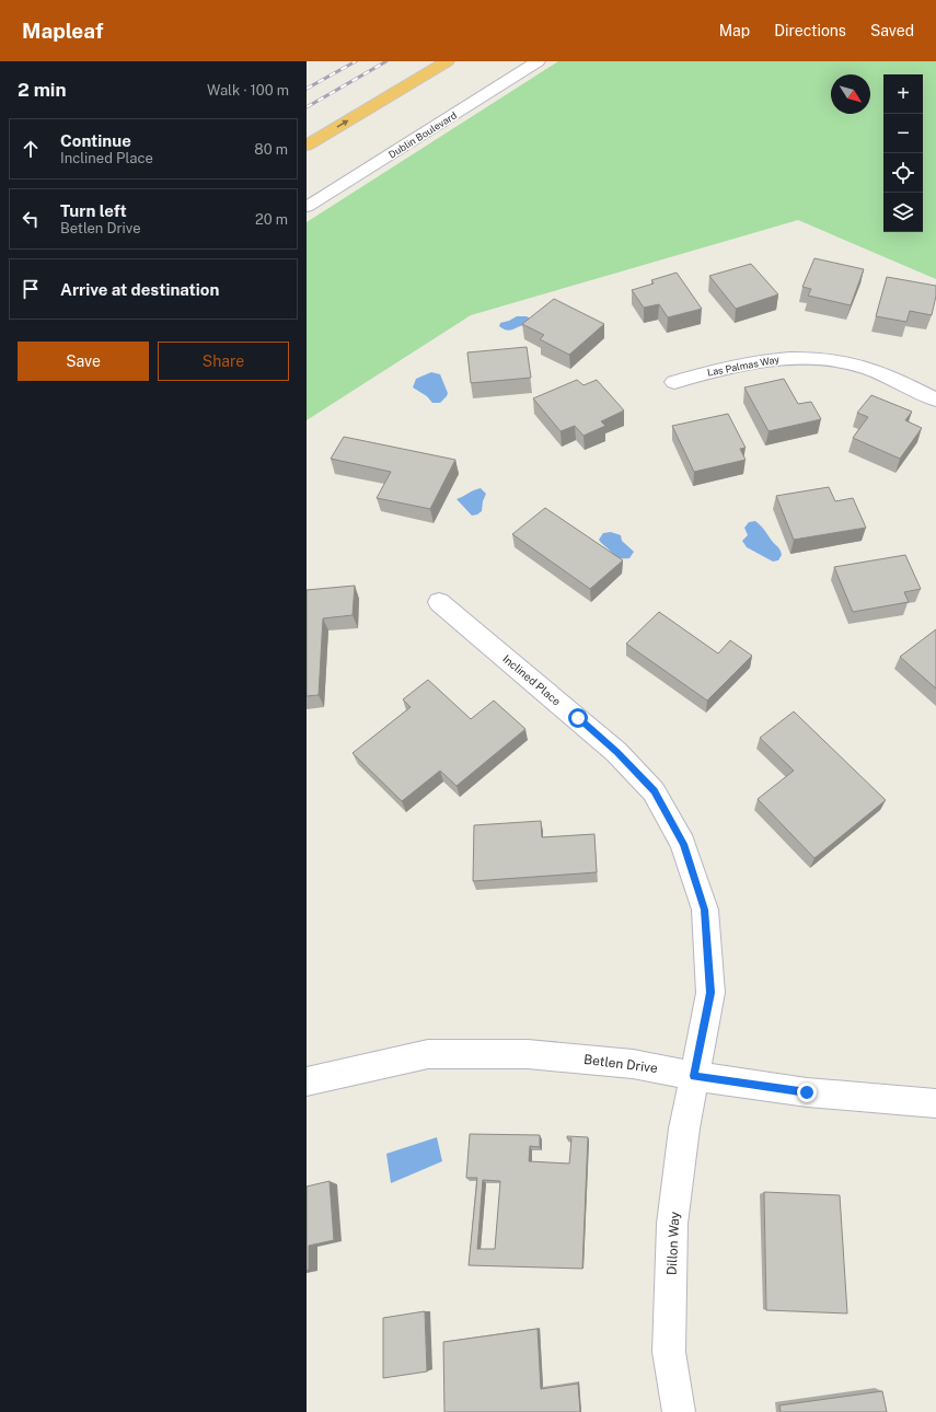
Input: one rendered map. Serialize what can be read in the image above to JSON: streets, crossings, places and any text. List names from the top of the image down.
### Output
{
  "streets": {
    "street": [
      "Dublin Boulevard",
      "Las Palmas Way",
      "Inclined Place",
      "Betlen Drive",
      "Dillon Way"
    ]
  },
  "crossings": [
    ["Inclined Place", "Betlen Drive"],
    ["Inclined Place", "Dillon Way"],
    ["Betlen Drive", "Dillon Way"]
  ],
  "north": "bottom right",
  "page": {
    "header": "Mapleaf",
    "nav": ["Map", "Directions", "Saved"],
    "heading": ["2 min", "Walk · 100 m"],
    "map_buttons": ["+", "−"],
    "list": [
      ["Continue", "Inclined Place", "80 m"],
      ["Turn left", "Betlen Drive", "20 m"],
      "Arrive at destination"
    ],
    "buttons": ["Save", "Share"]
  }
}
